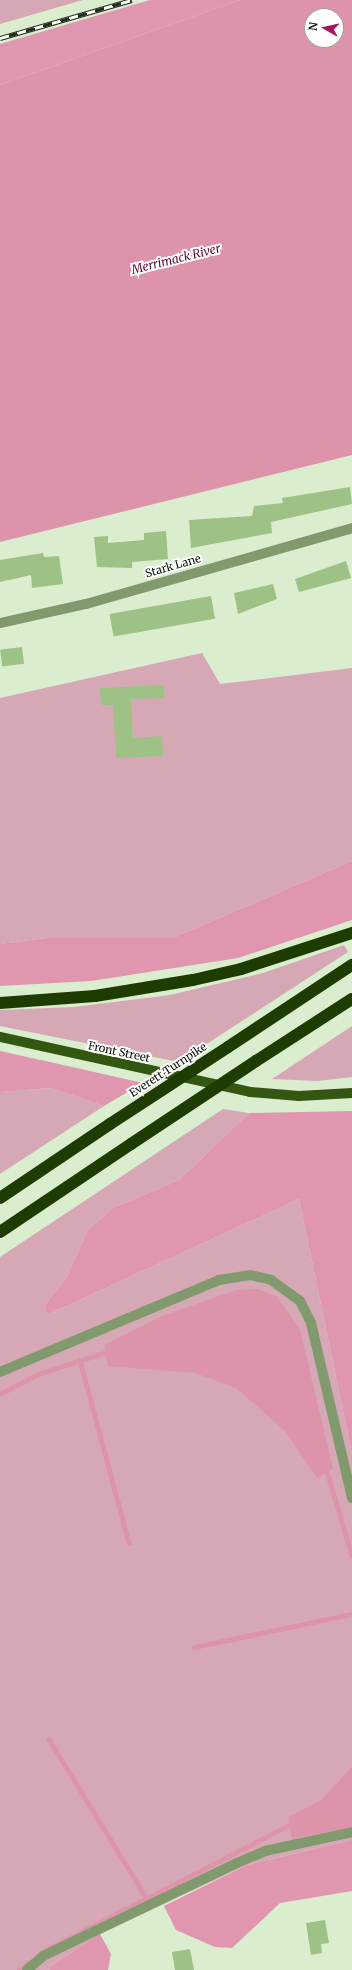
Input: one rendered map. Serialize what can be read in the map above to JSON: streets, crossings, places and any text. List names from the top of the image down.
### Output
{
  "streets": {
    "highway": ["Everett Turnpike"],
    "main road": ["Front Street"],
    "street": ["Stark Lane"]
  },
  "water": ["Merrimack River"],
  "north": "left"
}
